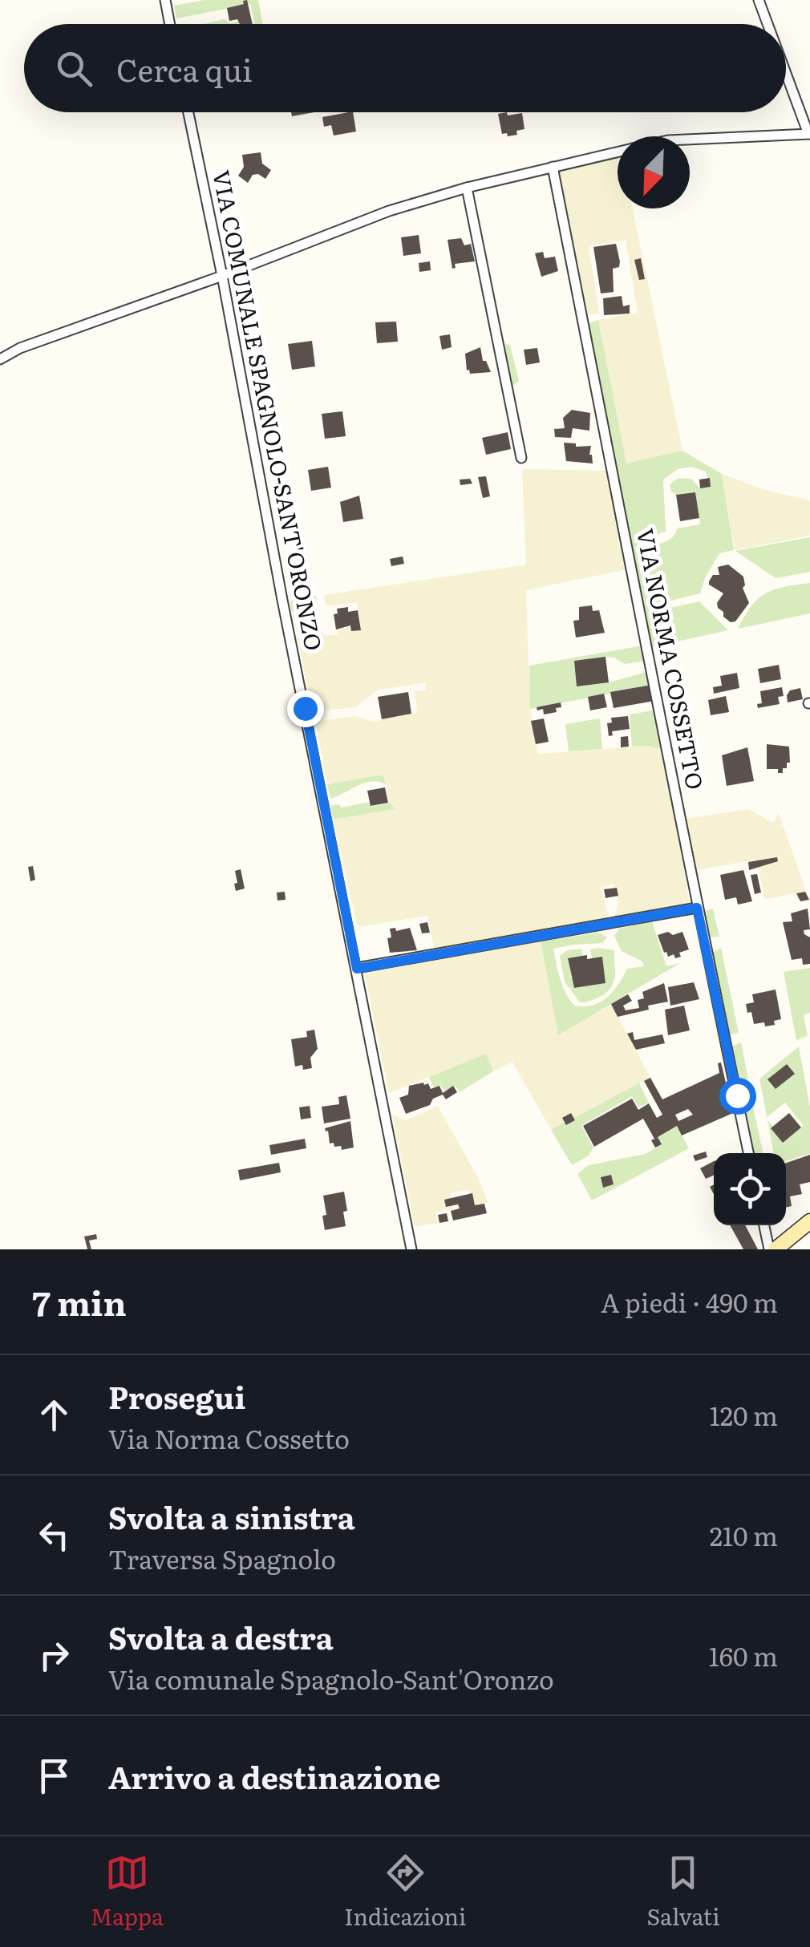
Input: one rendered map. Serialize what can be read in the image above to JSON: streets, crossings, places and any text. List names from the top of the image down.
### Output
{
  "streets": {
    "street": ["VIA COMUNALE SPAGNOLO-SANT'ORONZO", "VIA NORMA COSSETTO"]
  },
  "north": "bottom left",
  "page": {
    "search": "Cerca qui",
    "heading": ["7 min", "A piedi · 490 m"],
    "list": [
      ["Prosegui", "Via Norma Cossetto", "120 m"],
      ["Svolta a sinistra", "Traversa Spagnolo", "210 m"],
      ["Svolta a destra", "Via comunale Spagnolo-Sant'Oronzo", "160 m"],
      "Arrivo a destinazione"
    ],
    "nav": ["Mappa", "Indicazioni", "Salvati"]
  }
}
